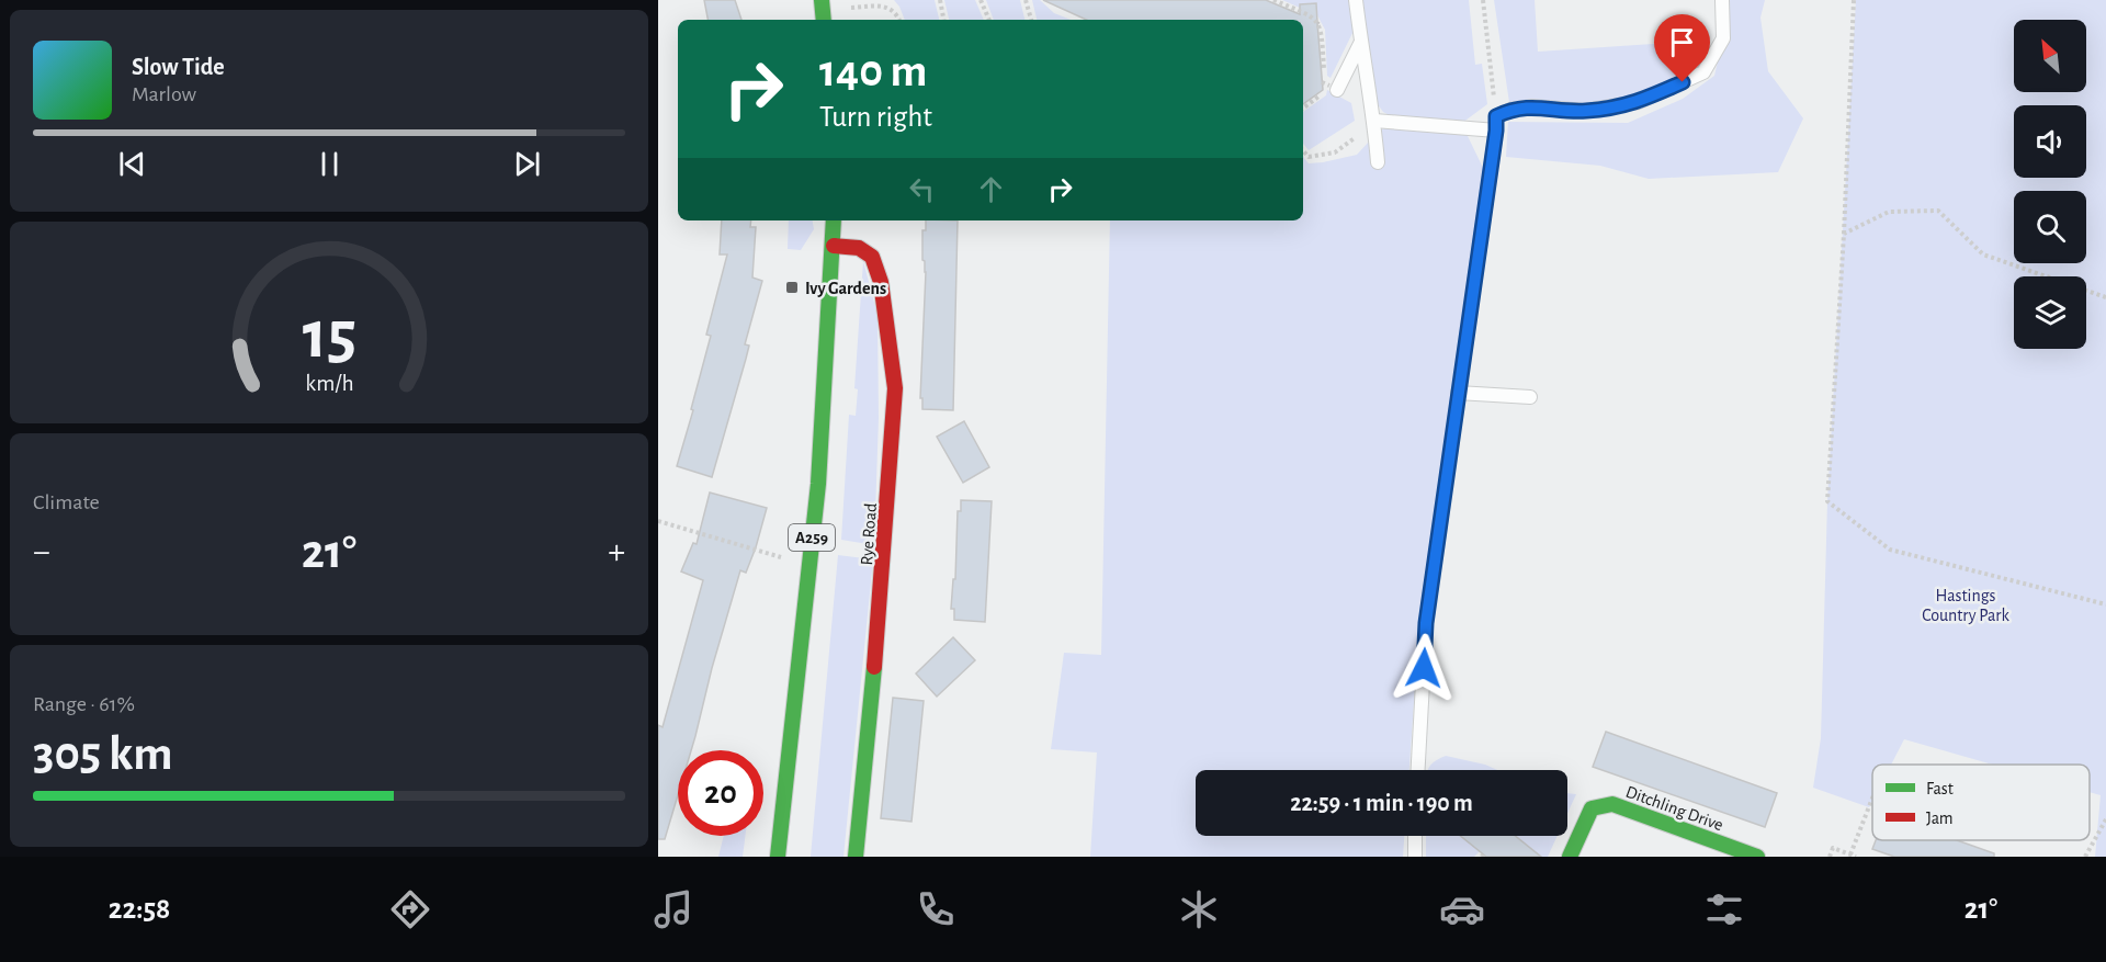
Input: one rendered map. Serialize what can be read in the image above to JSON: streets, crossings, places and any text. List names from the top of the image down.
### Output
{
  "streets": {
    "main road": ["Rye Road", "A259", "Ditchling Drive"]
  },
  "crossings": [
    ["Rye Road", "A259"]
  ],
  "parks": ["Hastings Country Park"],
  "places": {
    "transit": ["Ivy Gardens"]
  },
  "legend": ["Fast", "Jam"],
  "north": "top left",
  "page": {
    "turn": ["140 m", "Turn right"],
    "song": ["Slow Tide", "Marlow"],
    "tile": [
      "Climate",
      ["Range · 61%", "305 km"]
    ],
    "heat": ["−", "21°", "+"],
    "limit": "20",
    "trip": "22:59 · 1 min · 190 m",
    "tabs": ["22:58", "21°"],
    "gauge": ["15", "km/h"]
  }
}
